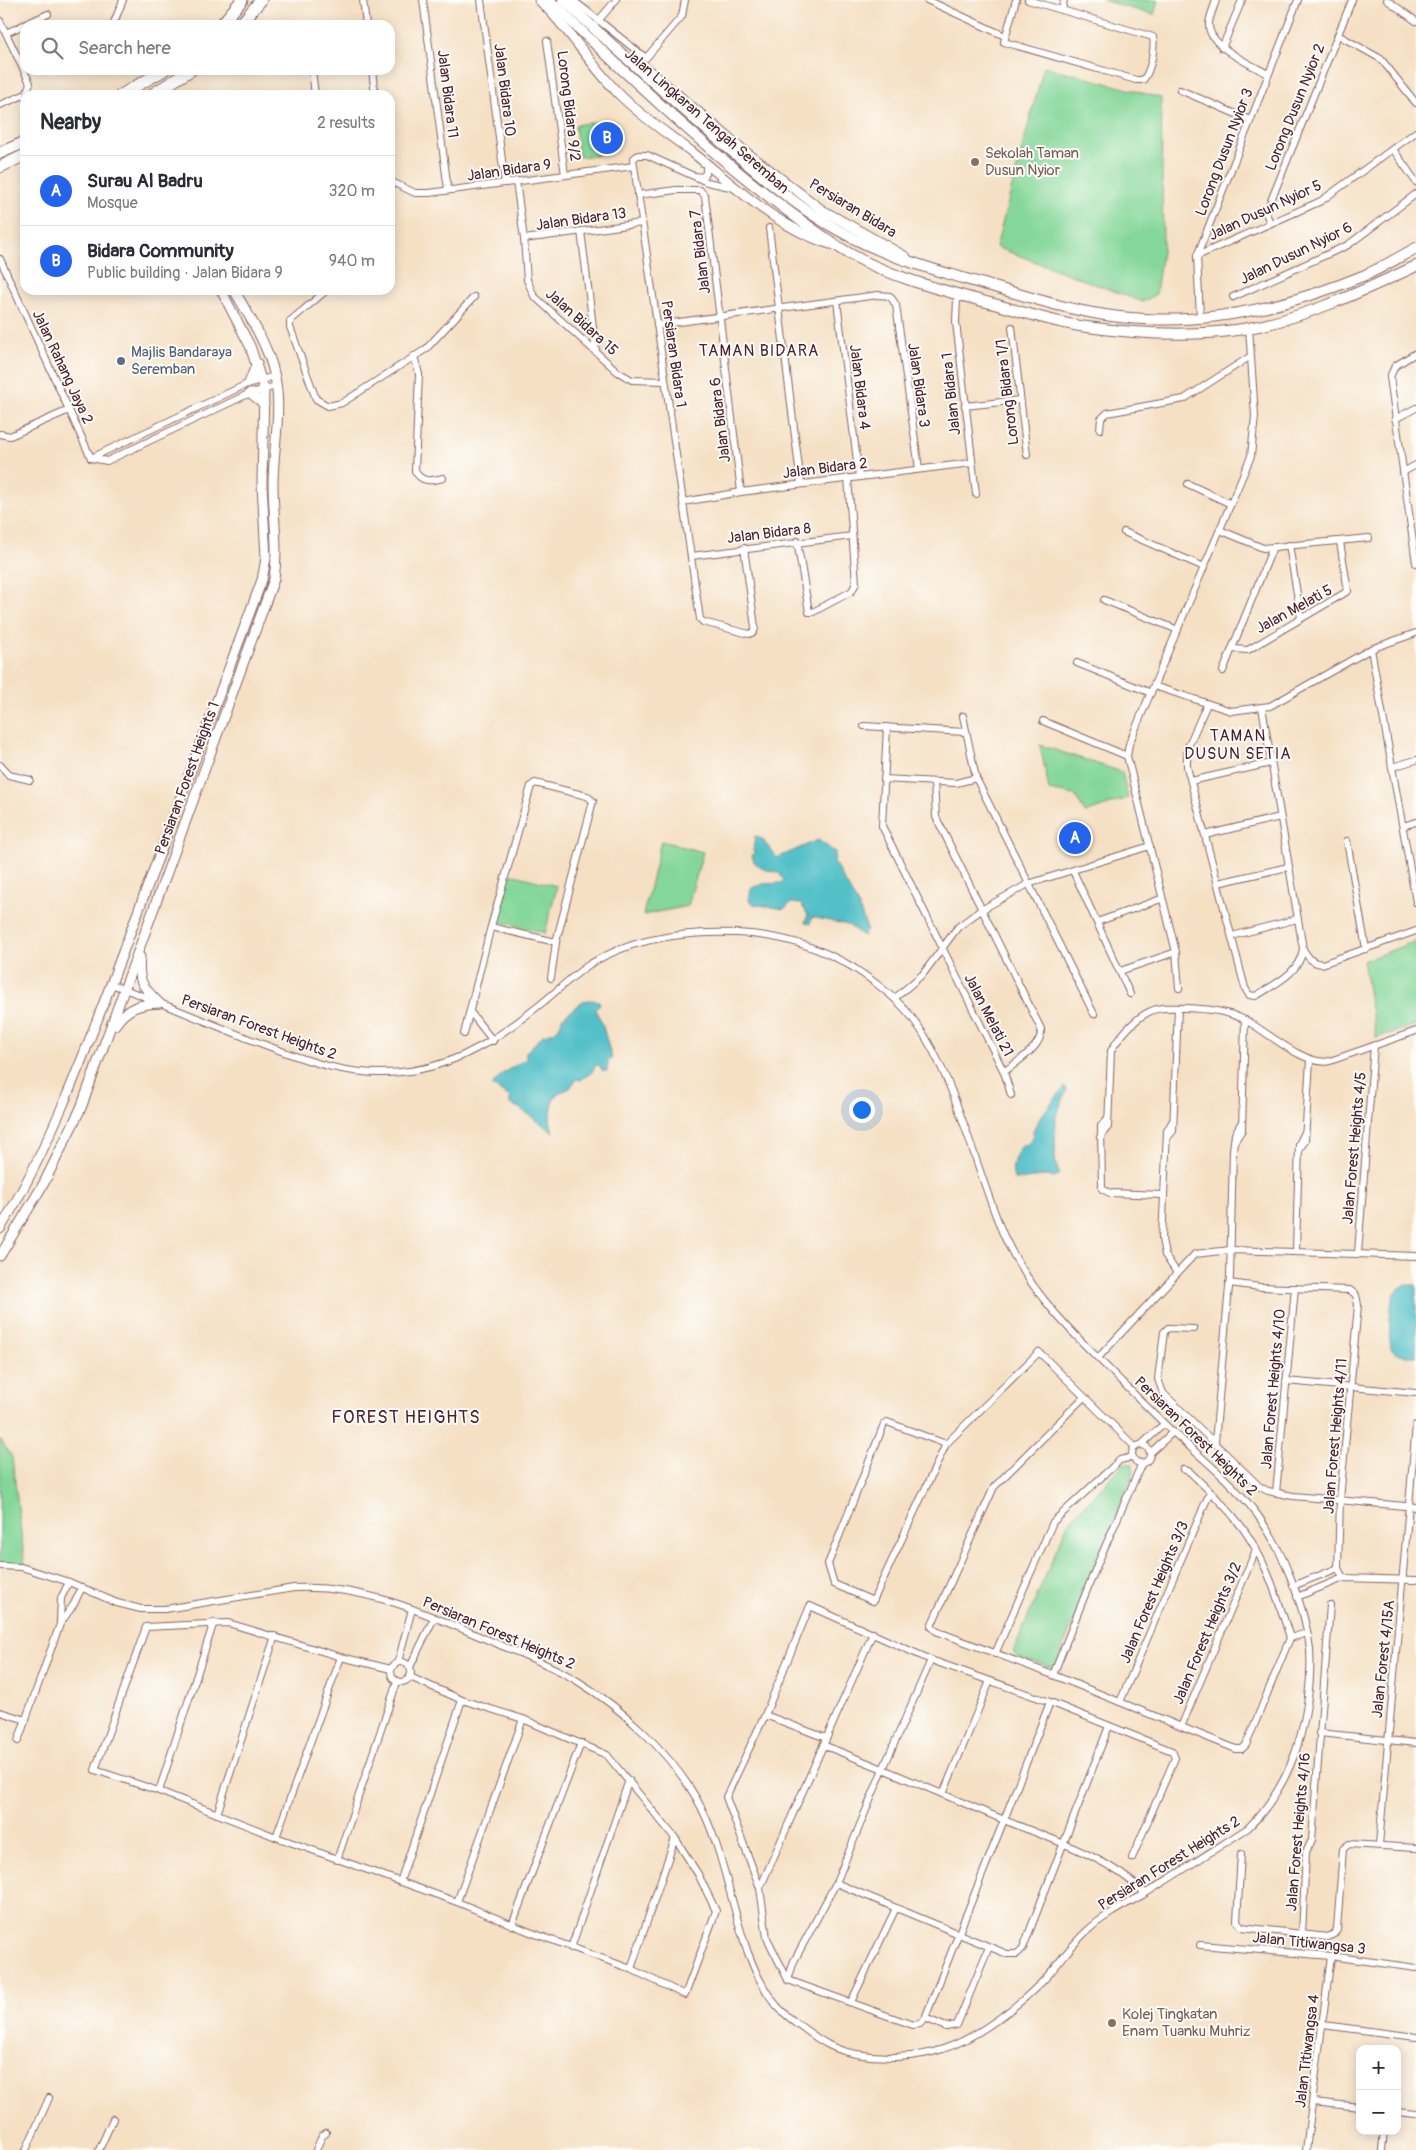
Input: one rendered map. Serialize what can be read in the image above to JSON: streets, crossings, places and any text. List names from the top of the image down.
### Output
{
  "streets": {
    "main road": ["Jalan Lingkaran Tengah Seremban"],
    "street": [
      "Jalan Bidara 10",
      "Jalan Bidara 11",
      "Lorong Bidara 9/2",
      "Lorong Dusun Nyior 2",
      "Lorong Dusun Nyior 3",
      "Jalan Bidara 9",
      "Persiaran Bidara",
      "Jalan Dusun Nyior 5",
      "Jalan Bidara 13",
      "Jalan Bidara 7",
      "Jalan Dusun Nyior 6",
      "Jalan Bidara 15",
      "Persiaran Bidara 1",
      "Jalan Rahang Jaya 2",
      "Jalan Bidara 3",
      "Jalan Bidara 4",
      "Lorong Bidara 1/1",
      "Jalan Bidara 1",
      "Jalan Bidara 6",
      "Jalan Bidara 2",
      "Jalan Bidara 8",
      "Jalan Melati 5",
      "Persiaran Forest Heights 1",
      "Jalan Melati 21",
      "Persiaran Forest Heights 2",
      "Jalan Forest Heights 4/5",
      "Jalan Forest Heights 4/10",
      "Jalan Forest Heights 4/11",
      "Jalan Forest Heights 3/3",
      "Jalan Forest Heights 3/2",
      "Jalan Forest 4/15A",
      "Jalan Forest Heights 4/16",
      "Jalan Titiwangsa 3",
      "Jalan Titiwangsa 4"
    ]
  },
  "crossings": [
    ["Jalan Bidara 10", "Jalan Bidara 9"],
    ["Jalan Bidara 11", "Jalan Bidara 9"],
    ["Lorong Bidara 9/2", "Jalan Bidara 9"],
    ["Lorong Dusun Nyior 2", "Jalan Dusun Nyior 5"],
    ["Jalan Lingkaran Tengah Seremban", "Lorong Dusun Nyior 3"],
    ["Jalan Lingkaran Tengah Seremban", "Persiaran Bidara"],
    ["Jalan Lingkaran Tengah Seremban", "Jalan Bidara 1"],
    ["Lorong Dusun Nyior 3", "Jalan Dusun Nyior 5"],
    ["Jalan Bidara 9", "Jalan Bidara 15"],
    ["Jalan Bidara 9", "Persiaran Bidara 1"],
    ["Jalan Bidara 13", "Jalan Bidara 15"],
    ["Jalan Bidara 13", "Persiaran Bidara 1"],
    ["Jalan Bidara 7", "Persiaran Bidara 1"],
    ["Jalan Bidara 7", "Jalan Bidara 6"],
    ["Jalan Bidara 15", "Persiaran Bidara 1"],
    ["Persiaran Bidara 1", "Jalan Bidara 2"],
    ["Persiaran Bidara 1", "Jalan Bidara 8"],
    ["Jalan Bidara 3", "Jalan Bidara 4"],
    ["Jalan Bidara 3", "Jalan Bidara 2"],
    ["Jalan Bidara 4", "Jalan Bidara 2"],
    ["Jalan Bidara 1", "Jalan Bidara 2"],
    ["Jalan Bidara 6", "Jalan Bidara 2"],
    ["Persiaran Forest Heights 1", "Persiaran Forest Heights 2"],
    ["Jalan Forest Heights 4/10", "Jalan Forest Heights 4/11"],
    ["Jalan Titiwangsa 3", "Jalan Titiwangsa 4"]
  ],
  "districts": ["TAMAN BIDARA", "TAMAN DUSUN SETIA", "FOREST HEIGHTS"],
  "places": ["Sekolah Taman Dusun Nyior", "Majlis Bandaraya Seremban", "Kolej Tingkatan Enam Tuanku Muhriz"],
  "page": {
    "search": "Search here",
    "heading": ["Nearby", "2 results"],
    "pins": ["B", "A"],
    "list": [
      {
        "mark": "A",
        "name": "Surau Al Badru",
        "note": "Mosque",
        "value": "320 m"
      },
      {
        "mark": "B",
        "name": "Bidara Community",
        "note": "Public building · Jalan Bidara 9",
        "value": "940 m"
      }
    ],
    "map_buttons": ["+", "−"]
  }
}
